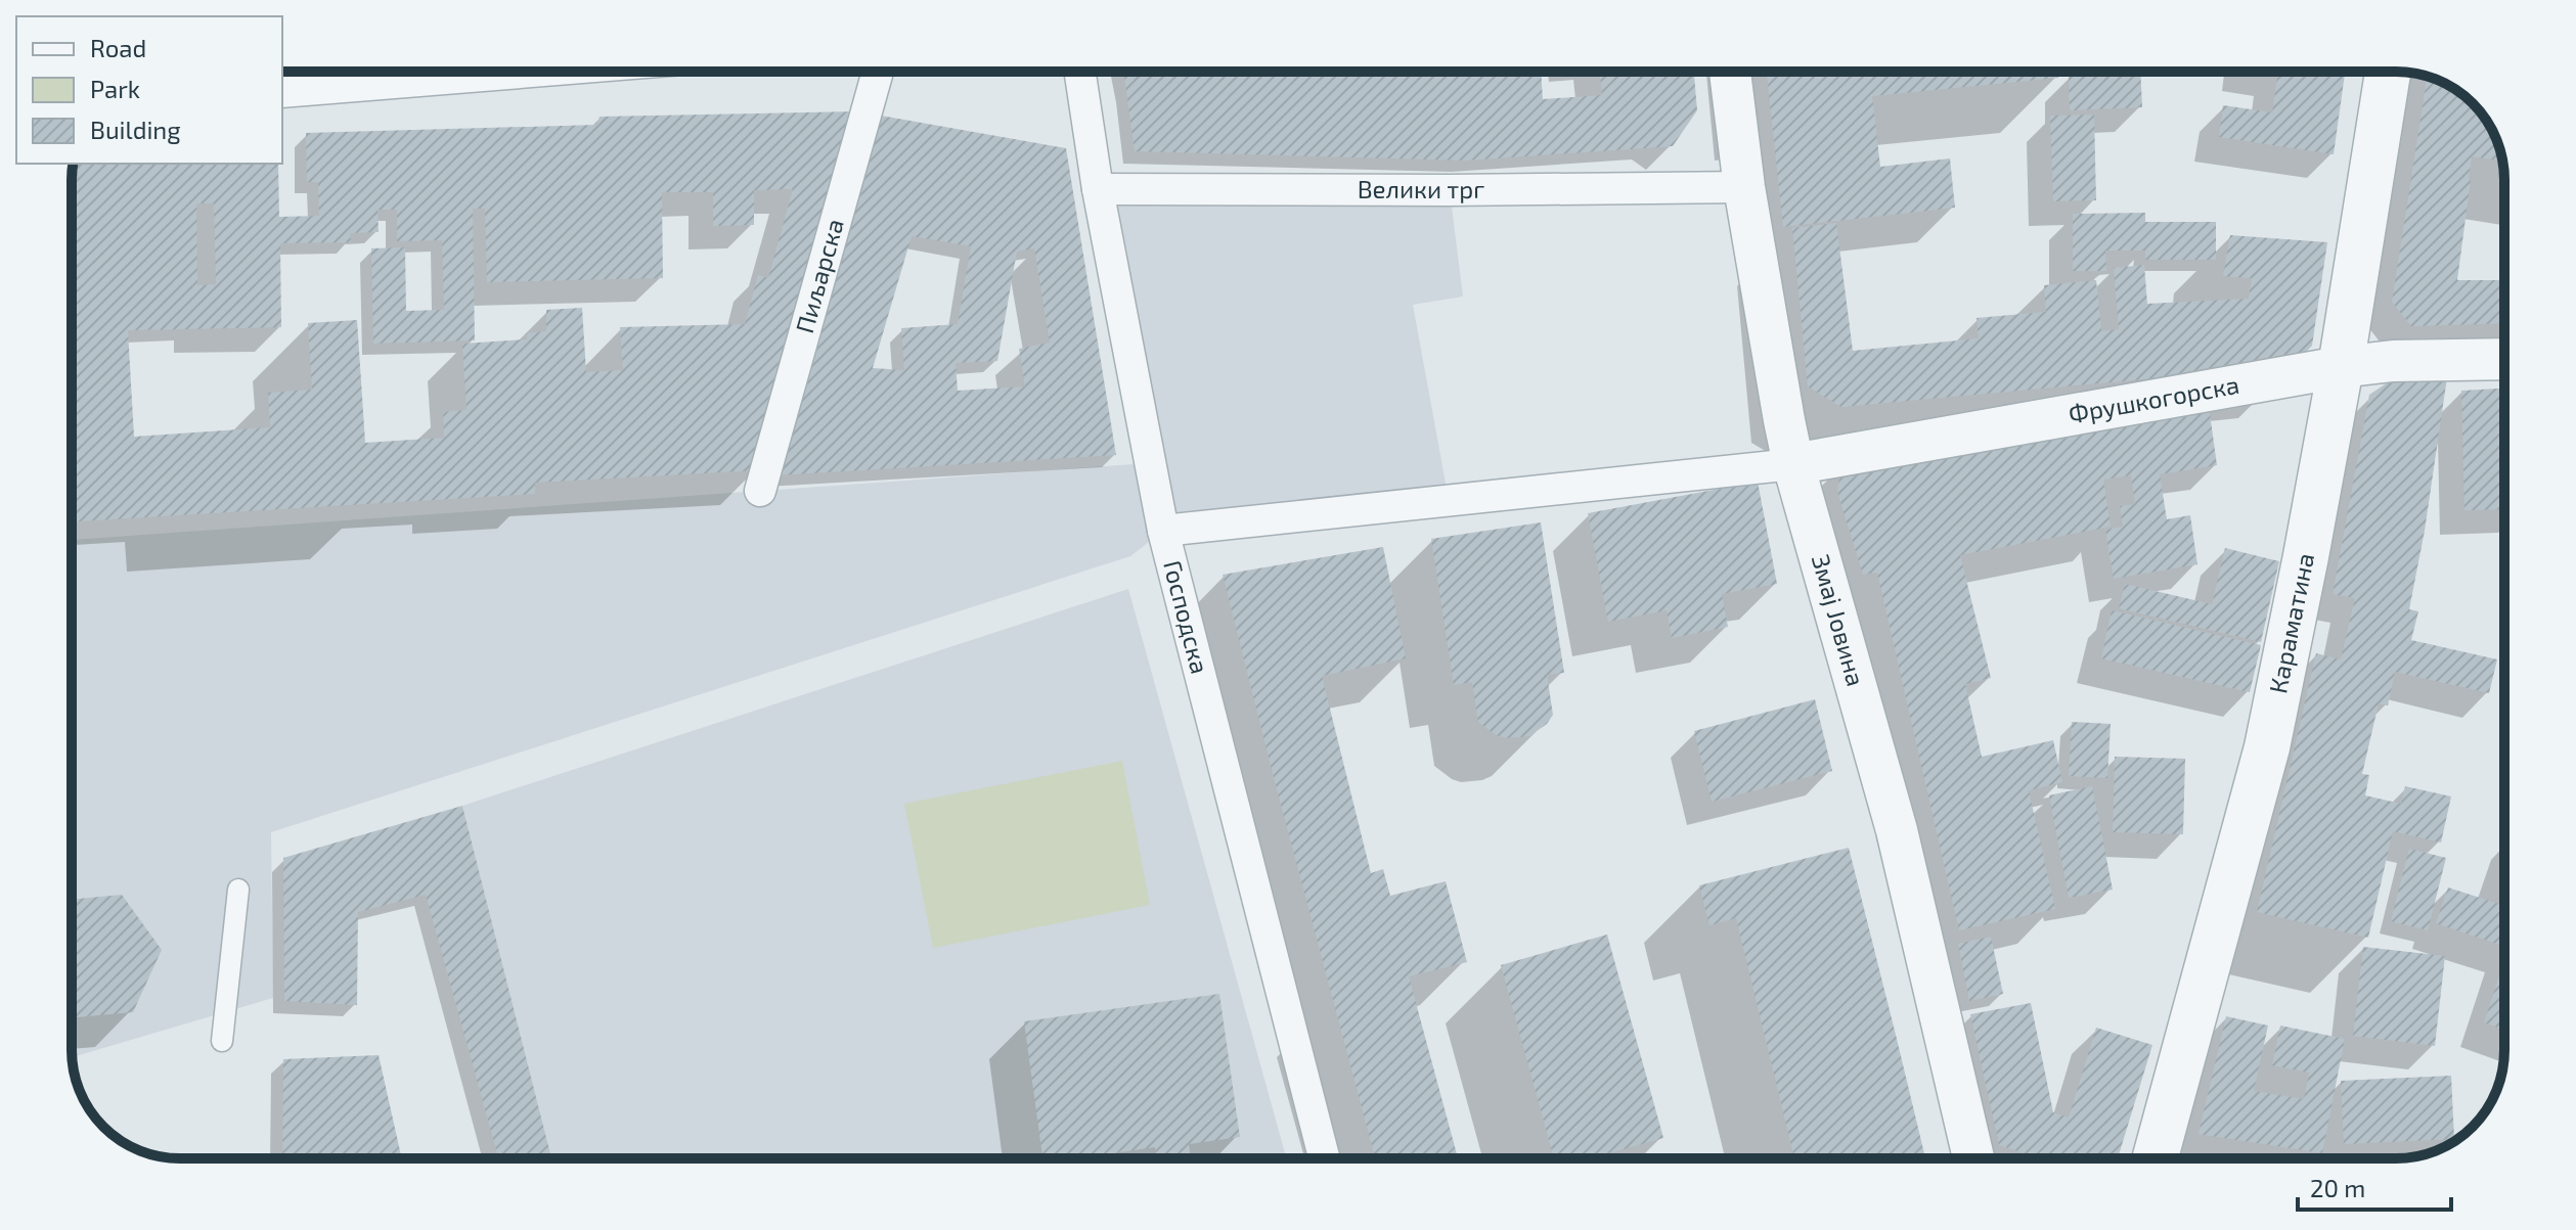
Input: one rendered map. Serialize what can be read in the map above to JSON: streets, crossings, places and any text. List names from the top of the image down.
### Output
{
  "streets": {
    "street": [
      "Велики трг",
      "Пиљарска",
      "Фрушкогорска",
      "Господска",
      "Змај Јовина",
      "Караматина"
    ]
  },
  "crossings": [
    ["Велики трг", "Господска"],
    ["Велики трг", "Змај Јовина"],
    ["Фрушкогорска", "Змај Јовина"],
    ["Фрушкогорска", "Караматина"]
  ],
  "legend": ["Road", "Park", "Building"],
  "scale_bar": "20 m"
}
